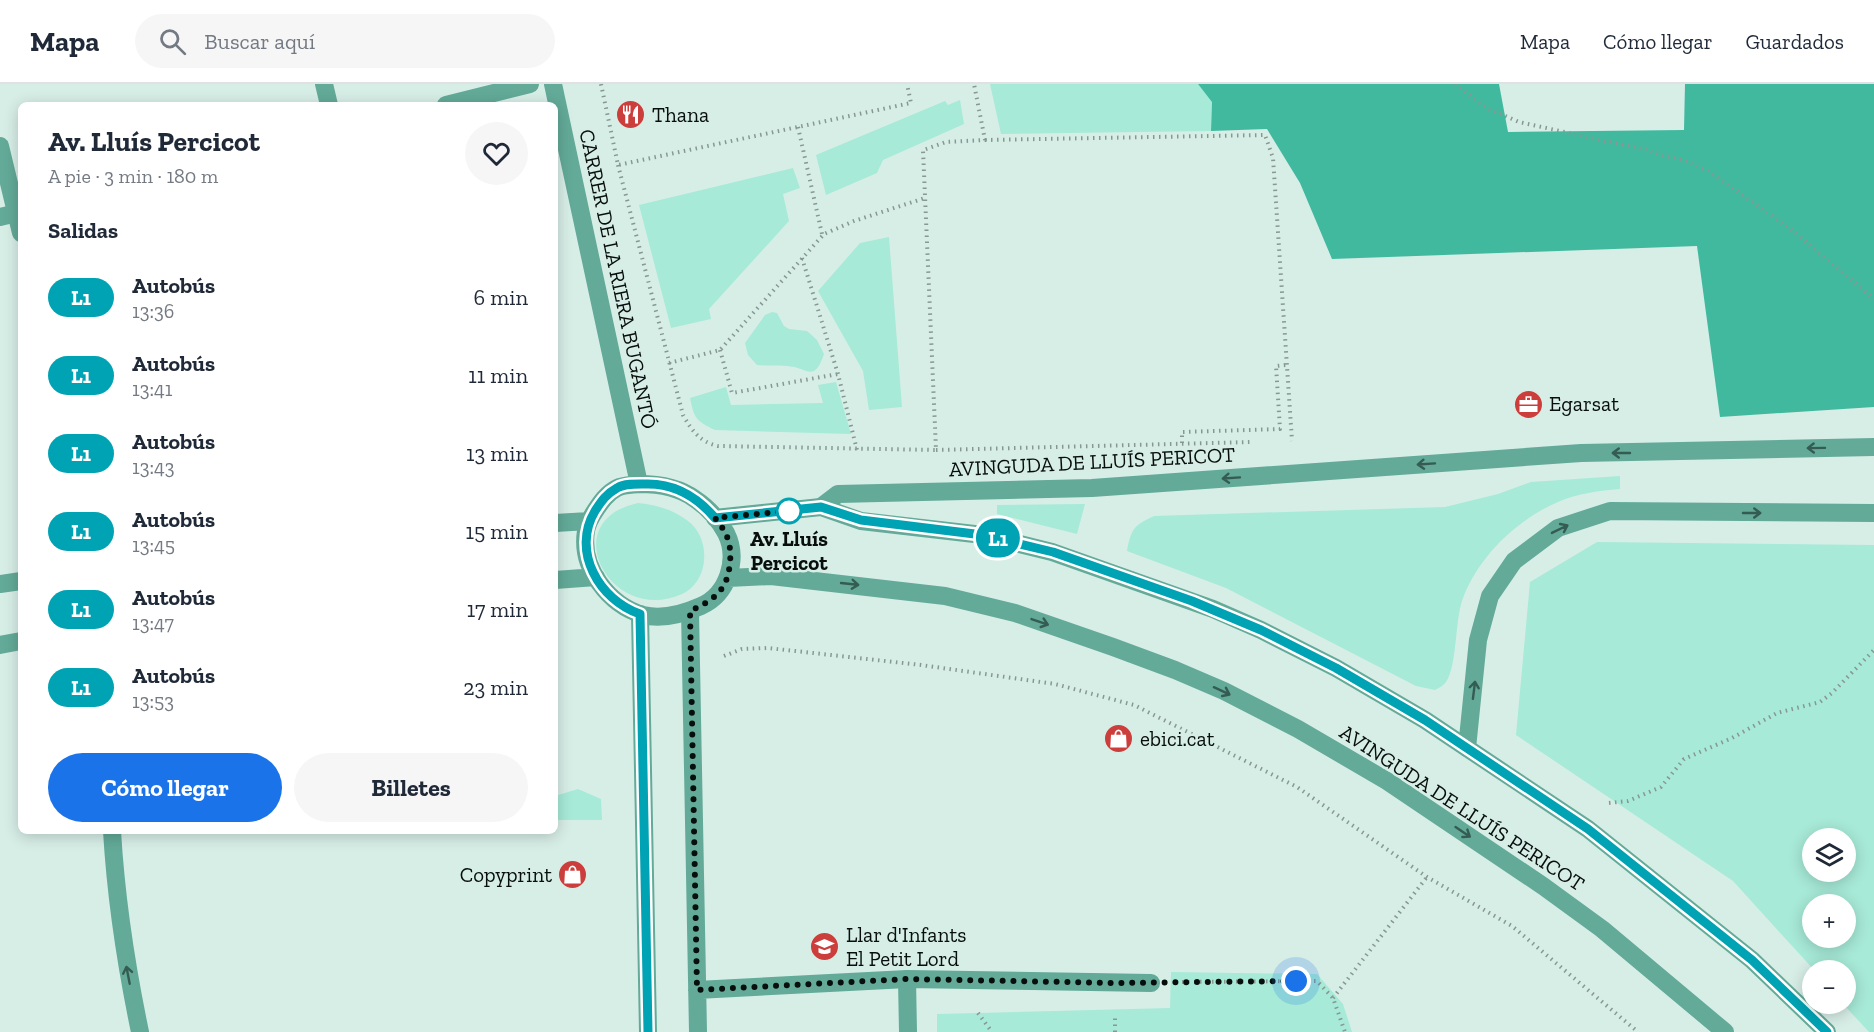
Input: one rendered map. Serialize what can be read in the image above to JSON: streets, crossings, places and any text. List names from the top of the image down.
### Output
{
  "streets": {
    "street": ["CARRER DE LA RIERA BUGANTÓ", "AVINGUDA DE LLUÍS PERICOT"]
  },
  "crossings": [
    ["CARRER DE LA RIERA BUGANTÓ", "AVINGUDA DE LLUÍS PERICOT"]
  ],
  "places": {
    "restaurant": ["Thana"],
    "office": ["Egarsat"],
    "other": ["Av. Lluís Percicot"],
    "shop": ["ebici.cat", "Copyprint"],
    "school or university": ["Llar d'Infants El Petit Lord"]
  },
  "lines": ["bus line L1"],
  "page": {
    "header": "Mapa",
    "search": "Buscar aquí",
    "nav": ["Mapa", "Cómo llegar", "Guardados"],
    "on_map": "L1",
    "heading": [
      ["Av. Lluís Percicot", "A pie · 3 min · 180 m"],
      "Salidas"
    ],
    "list": [
      {
        "mark": "L1",
        "name": "Autobús",
        "note": "13:36",
        "value": "6 min"
      },
      {
        "mark": "L1",
        "name": "Autobús",
        "note": "13:41",
        "value": "11 min"
      },
      {
        "mark": "L1",
        "name": "Autobús",
        "note": "13:43",
        "value": "13 min"
      },
      {
        "mark": "L1",
        "name": "Autobús",
        "note": "13:45",
        "value": "15 min"
      },
      {
        "mark": "L1",
        "name": "Autobús",
        "note": "13:47",
        "value": "17 min"
      },
      {
        "mark": "L1",
        "name": "Autobús",
        "note": "13:53",
        "value": "23 min"
      }
    ],
    "buttons": ["Cómo llegar", "Billetes"],
    "map_buttons": ["+", "−"]
  }
}
